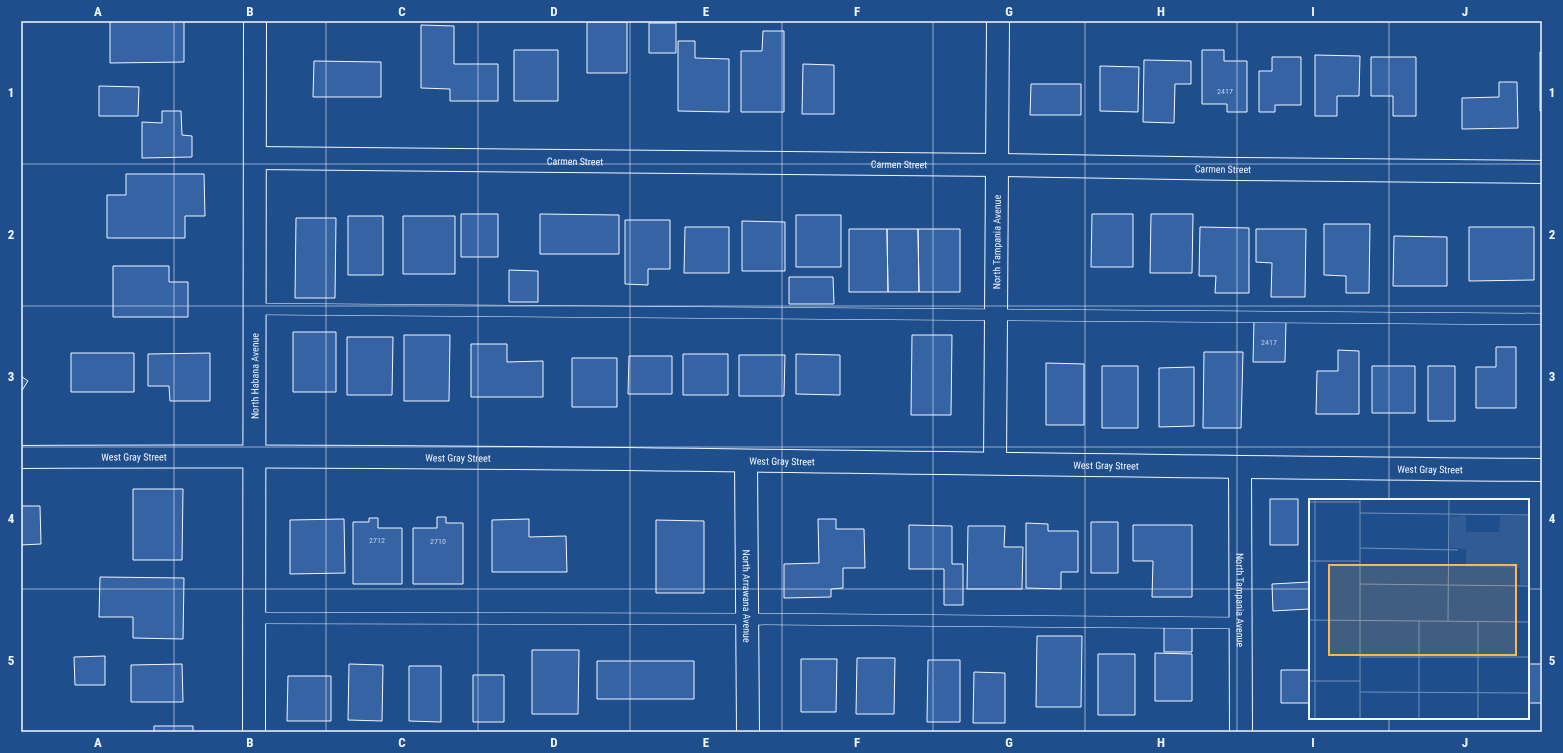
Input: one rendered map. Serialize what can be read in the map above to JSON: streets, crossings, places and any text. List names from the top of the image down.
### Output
{
  "streets": {
    "street": [
      "Carmen Street",
      "North Tampania Avenue",
      "North Habana Avenue",
      "West Gray Street",
      "North Arrawana Avenue"
    ]
  },
  "crossings": [
    ["Carmen Street", "North Tampania Avenue"],
    ["Carmen Street", "North Habana Avenue"],
    ["North Tampania Avenue", "West Gray Street"],
    ["North Habana Avenue", "West Gray Street"],
    ["West Gray Street", "North Arrawana Avenue"]
  ],
  "house_numbers": [
    "2417",
    "2417",
    "2712",
    "2710"
  ],
  "grid": {
    "columns": [
      "A",
      "B",
      "C",
      "D",
      "E",
      "F",
      "G",
      "H",
      "I",
      "J"
    ],
    "rows": [
      "1",
      "2",
      "3",
      "4",
      "5"
    ]
  }
}
